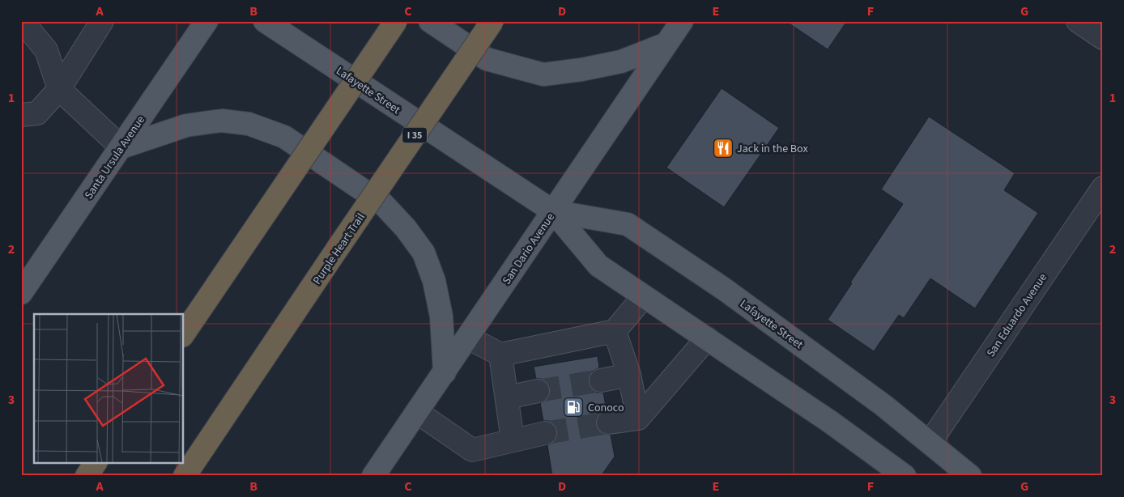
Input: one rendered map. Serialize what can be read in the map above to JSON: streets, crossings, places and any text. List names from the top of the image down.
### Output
{
  "streets": {
    "highway": ["I 35", "Purple Heart Trail"],
    "main road": ["Lafayette Street", "Santa Ursula Avenue", "San Dario Avenue"],
    "street": ["San Eduardo Avenue"]
  },
  "crossings": [
    ["Lafayette Street", "San Dario Avenue"],
    ["Lafayette Street", "San Eduardo Avenue"]
  ],
  "places": {
    "restaurant": ["Jack in the Box"],
    "fuel station": ["Conoco"]
  },
  "grid": {
    "columns": [
      "A",
      "B",
      "C",
      "D",
      "E",
      "F",
      "G"
    ],
    "rows": ["1", "2", "3"]
  }
}
